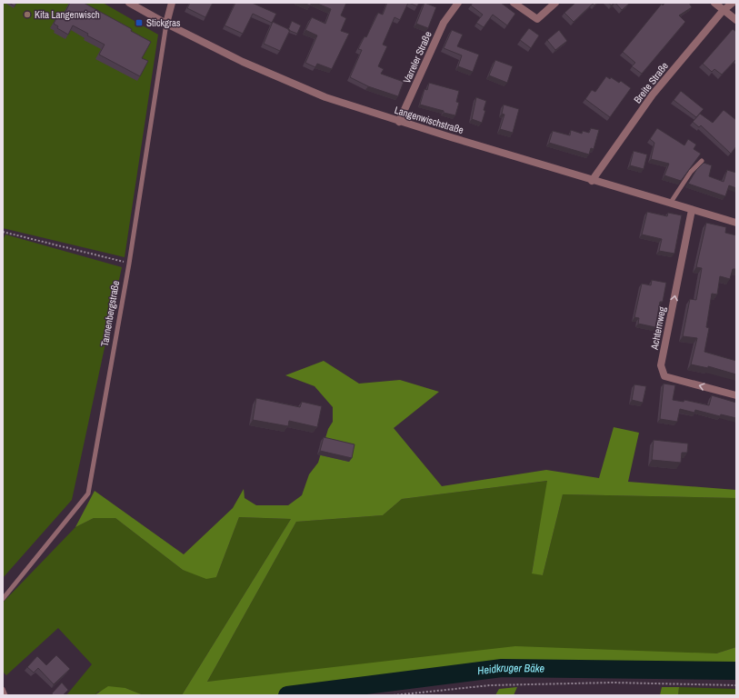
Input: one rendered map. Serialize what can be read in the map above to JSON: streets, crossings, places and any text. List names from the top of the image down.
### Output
{
  "streets": {
    "street": [
      "Varreler Straße",
      "Breite Straße",
      "Langenwischstraße",
      "Tannenbergstraße",
      "Achternweg"
    ]
  },
  "crossings": [
    ["Varreler Straße", "Langenwischstraße"],
    ["Breite Straße", "Langenwischstraße"],
    ["Langenwischstraße", "Tannenbergstraße"],
    ["Langenwischstraße", "Achternweg"]
  ],
  "water": ["Heidkruger Bäke"],
  "places": {
    "other": ["Kita Langenwisch"],
    "transit": ["Stickgras"]
  }
}
